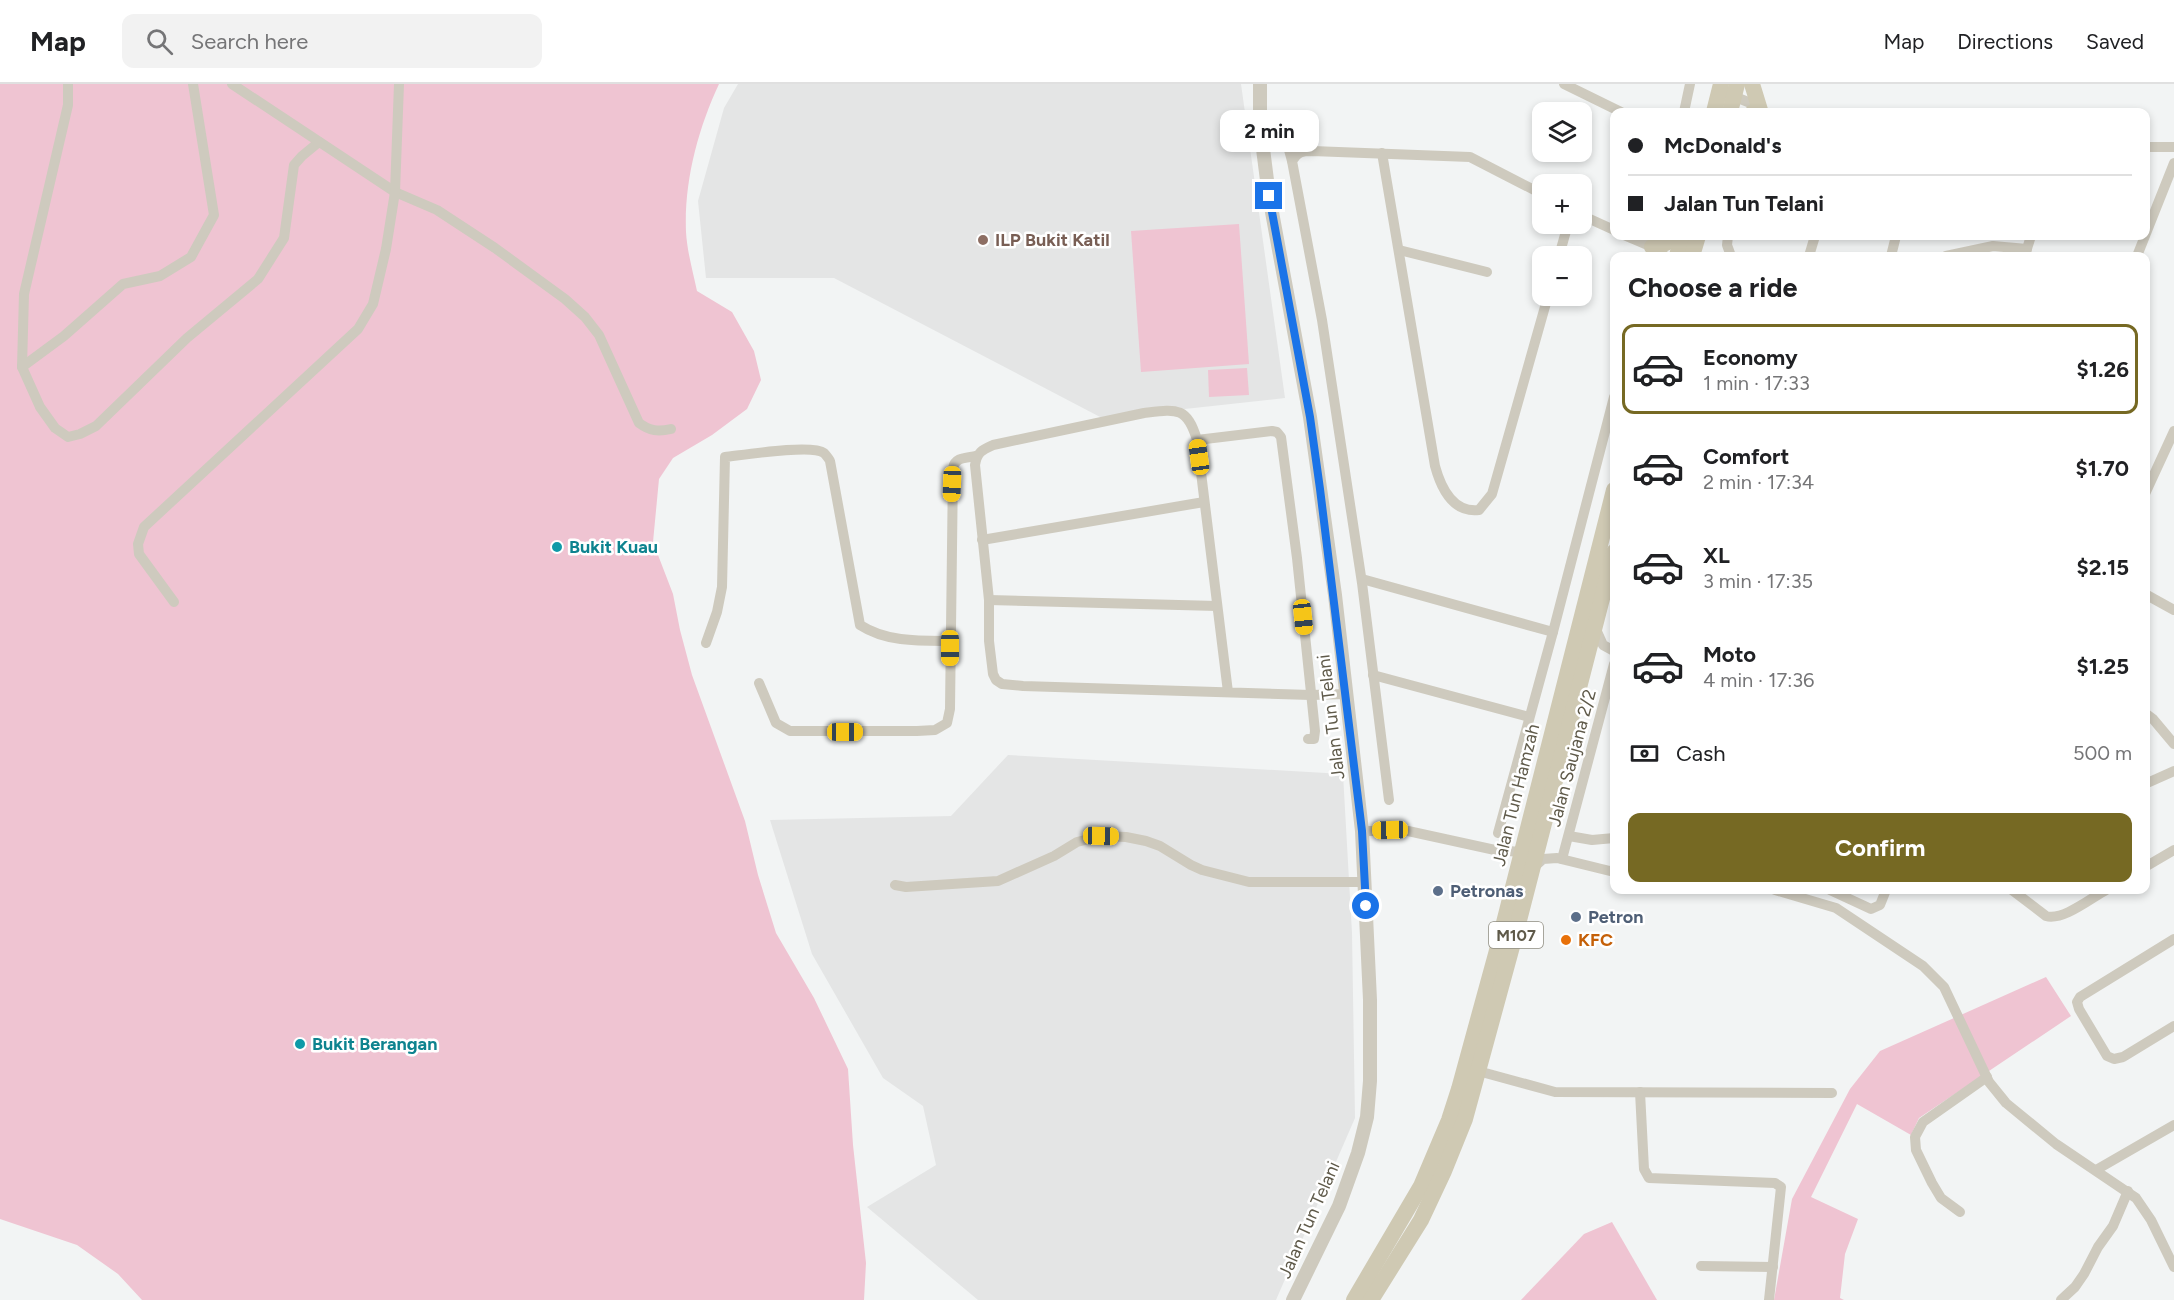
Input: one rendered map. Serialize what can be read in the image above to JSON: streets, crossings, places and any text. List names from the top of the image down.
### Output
{
  "streets": {
    "main road": ["Jalan Tun Hamzah", "M107"],
    "street": ["Jalan Tun Telani", "Jalan Saujana 2/2"]
  },
  "places": [
    "ILP Bukit Katil",
    "Bukit Kuau",
    "Petronas",
    "Petron",
    "KFC",
    "Bukit Berangan"
  ],
  "page": {
    "header": "Map",
    "search": "Search here",
    "nav": ["Map", "Directions", "Saved"],
    "map_buttons": ["+", "−"],
    "banner": ["McDonald's", "Jalan Tun Telani"],
    "bubble": "2 min",
    "heading": "Choose a ride",
    "list": [
      {
        "name": "Economy",
        "note": "1 min · 17:33",
        "value": "$1.26"
      },
      {
        "name": "Comfort",
        "note": "2 min · 17:34",
        "value": "$1.70"
      },
      {
        "name": "XL",
        "note": "3 min · 17:35",
        "value": "$2.15"
      },
      {
        "name": "Moto",
        "note": "4 min · 17:36",
        "value": "$1.25"
      }
    ],
    "pay": ["Cash", "500 m"],
    "buttons": "Confirm"
  }
}
